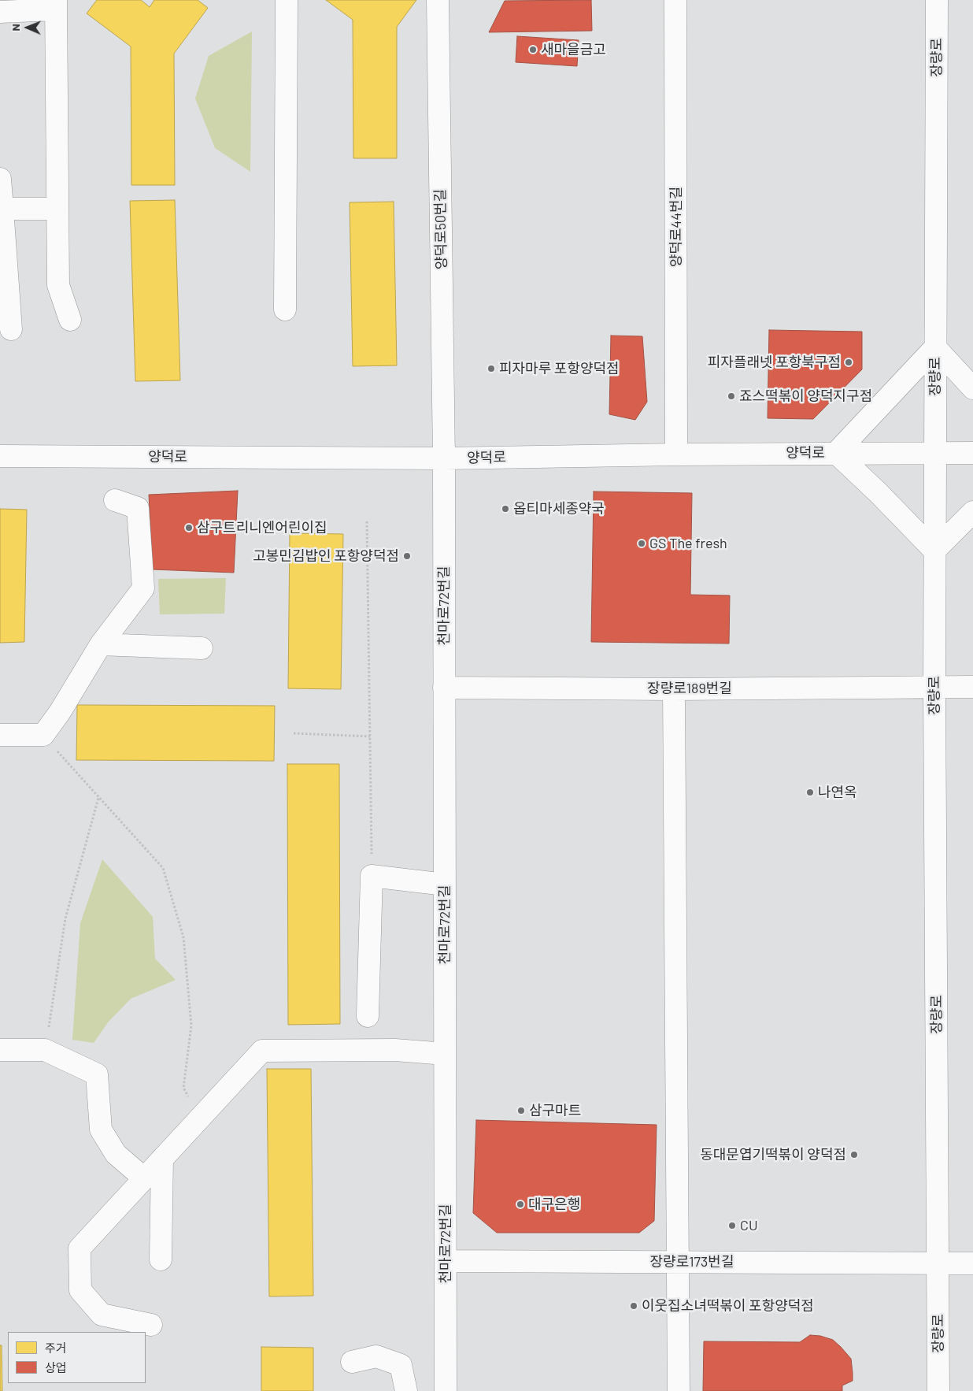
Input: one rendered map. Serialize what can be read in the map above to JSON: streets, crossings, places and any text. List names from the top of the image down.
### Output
{
  "streets": {
    "street": [
      "장량로",
      "양덕로44번길",
      "양덕로50번길",
      "양덕로",
      "천마로72번길",
      "장량로189번길",
      "장량로173번길"
    ]
  },
  "crossings": [
    ["장량로", "양덕로"],
    ["장량로", "장량로189번길"],
    ["장량로", "장량로173번길"],
    ["양덕로44번길", "양덕로"],
    ["양덕로50번길", "양덕로"],
    ["양덕로50번길", "천마로72번길"],
    ["양덕로", "천마로72번길"],
    ["천마로72번길", "장량로189번길"],
    ["천마로72번길", "장량로173번길"]
  ],
  "places": [
    "새마을금고",
    "피자플래넷 포항북구점",
    "피자마루 포항양덕점",
    "죠스떡볶이 양덕지구점",
    "옵티마세종약국",
    "삼구트리니엔어린이집",
    "GS The fresh",
    "고봉민김밥인 포항양덕점",
    "나연옥",
    "삼구마트",
    "동대문엽기떡볶이 양덕점",
    "대구은행",
    "CU",
    "이웃집소녀떡볶이 포항양덕점"
  ],
  "legend": ["주거", "상업"],
  "north": "left"
}
